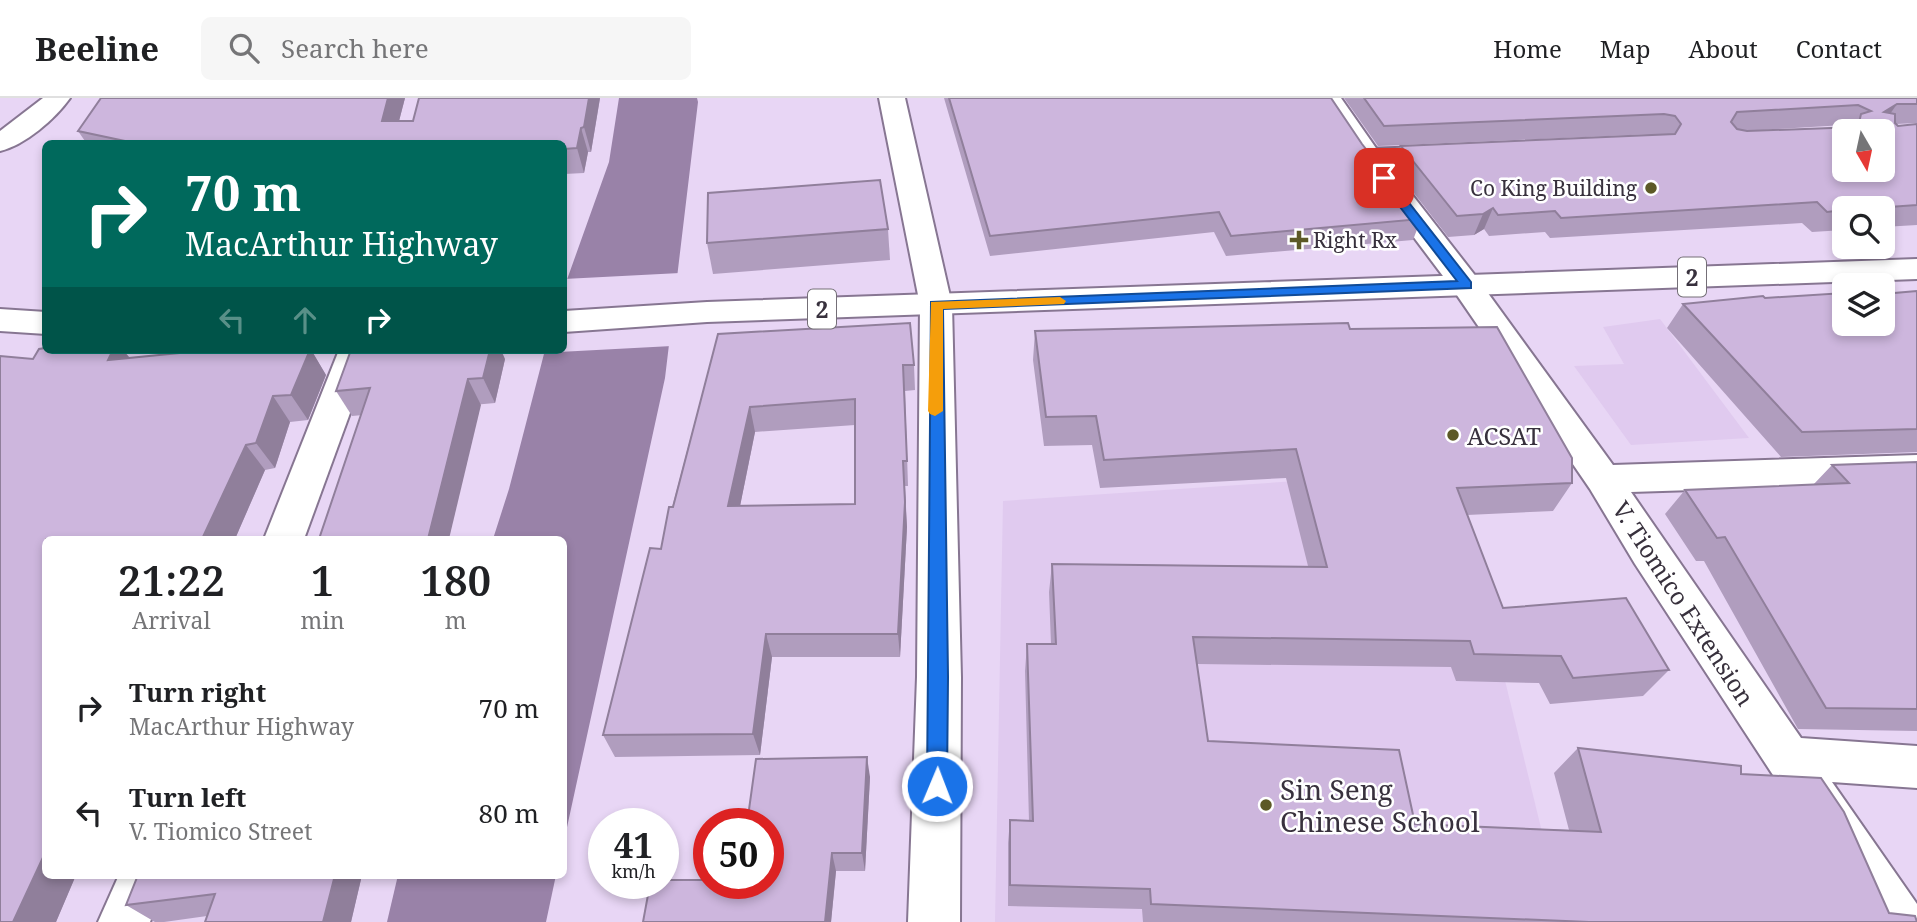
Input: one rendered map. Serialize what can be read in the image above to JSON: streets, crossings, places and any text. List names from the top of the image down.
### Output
{
  "streets": {
    "main road": ["2", "V. Tiomico Extension"]
  },
  "crossings": [
    ["2", "V. Tiomico Extension"]
  ],
  "places": {
    "other": ["Co King Building", "ACSAT", "Sin Seng Chinese School"],
    "health": ["Right Rx"]
  },
  "north": "bottom",
  "page": {
    "header": "Beeline",
    "search": "Search here",
    "nav": [
      "Home",
      "Map",
      "About",
      "Contact"
    ],
    "turn": ["70 m", "MacArthur Highway"],
    "eta": [
      "21:22",
      "Arrival",
      "1",
      "min",
      "180",
      "m"
    ],
    "list": [
      {
        "name": "Turn right",
        "note": "MacArthur Highway",
        "value": "70 m"
      },
      {
        "name": "Turn left",
        "note": "V. Tiomico Street",
        "value": "80 m"
      }
    ],
    "speed": "41 km/h",
    "limit": "50"
  }
}
